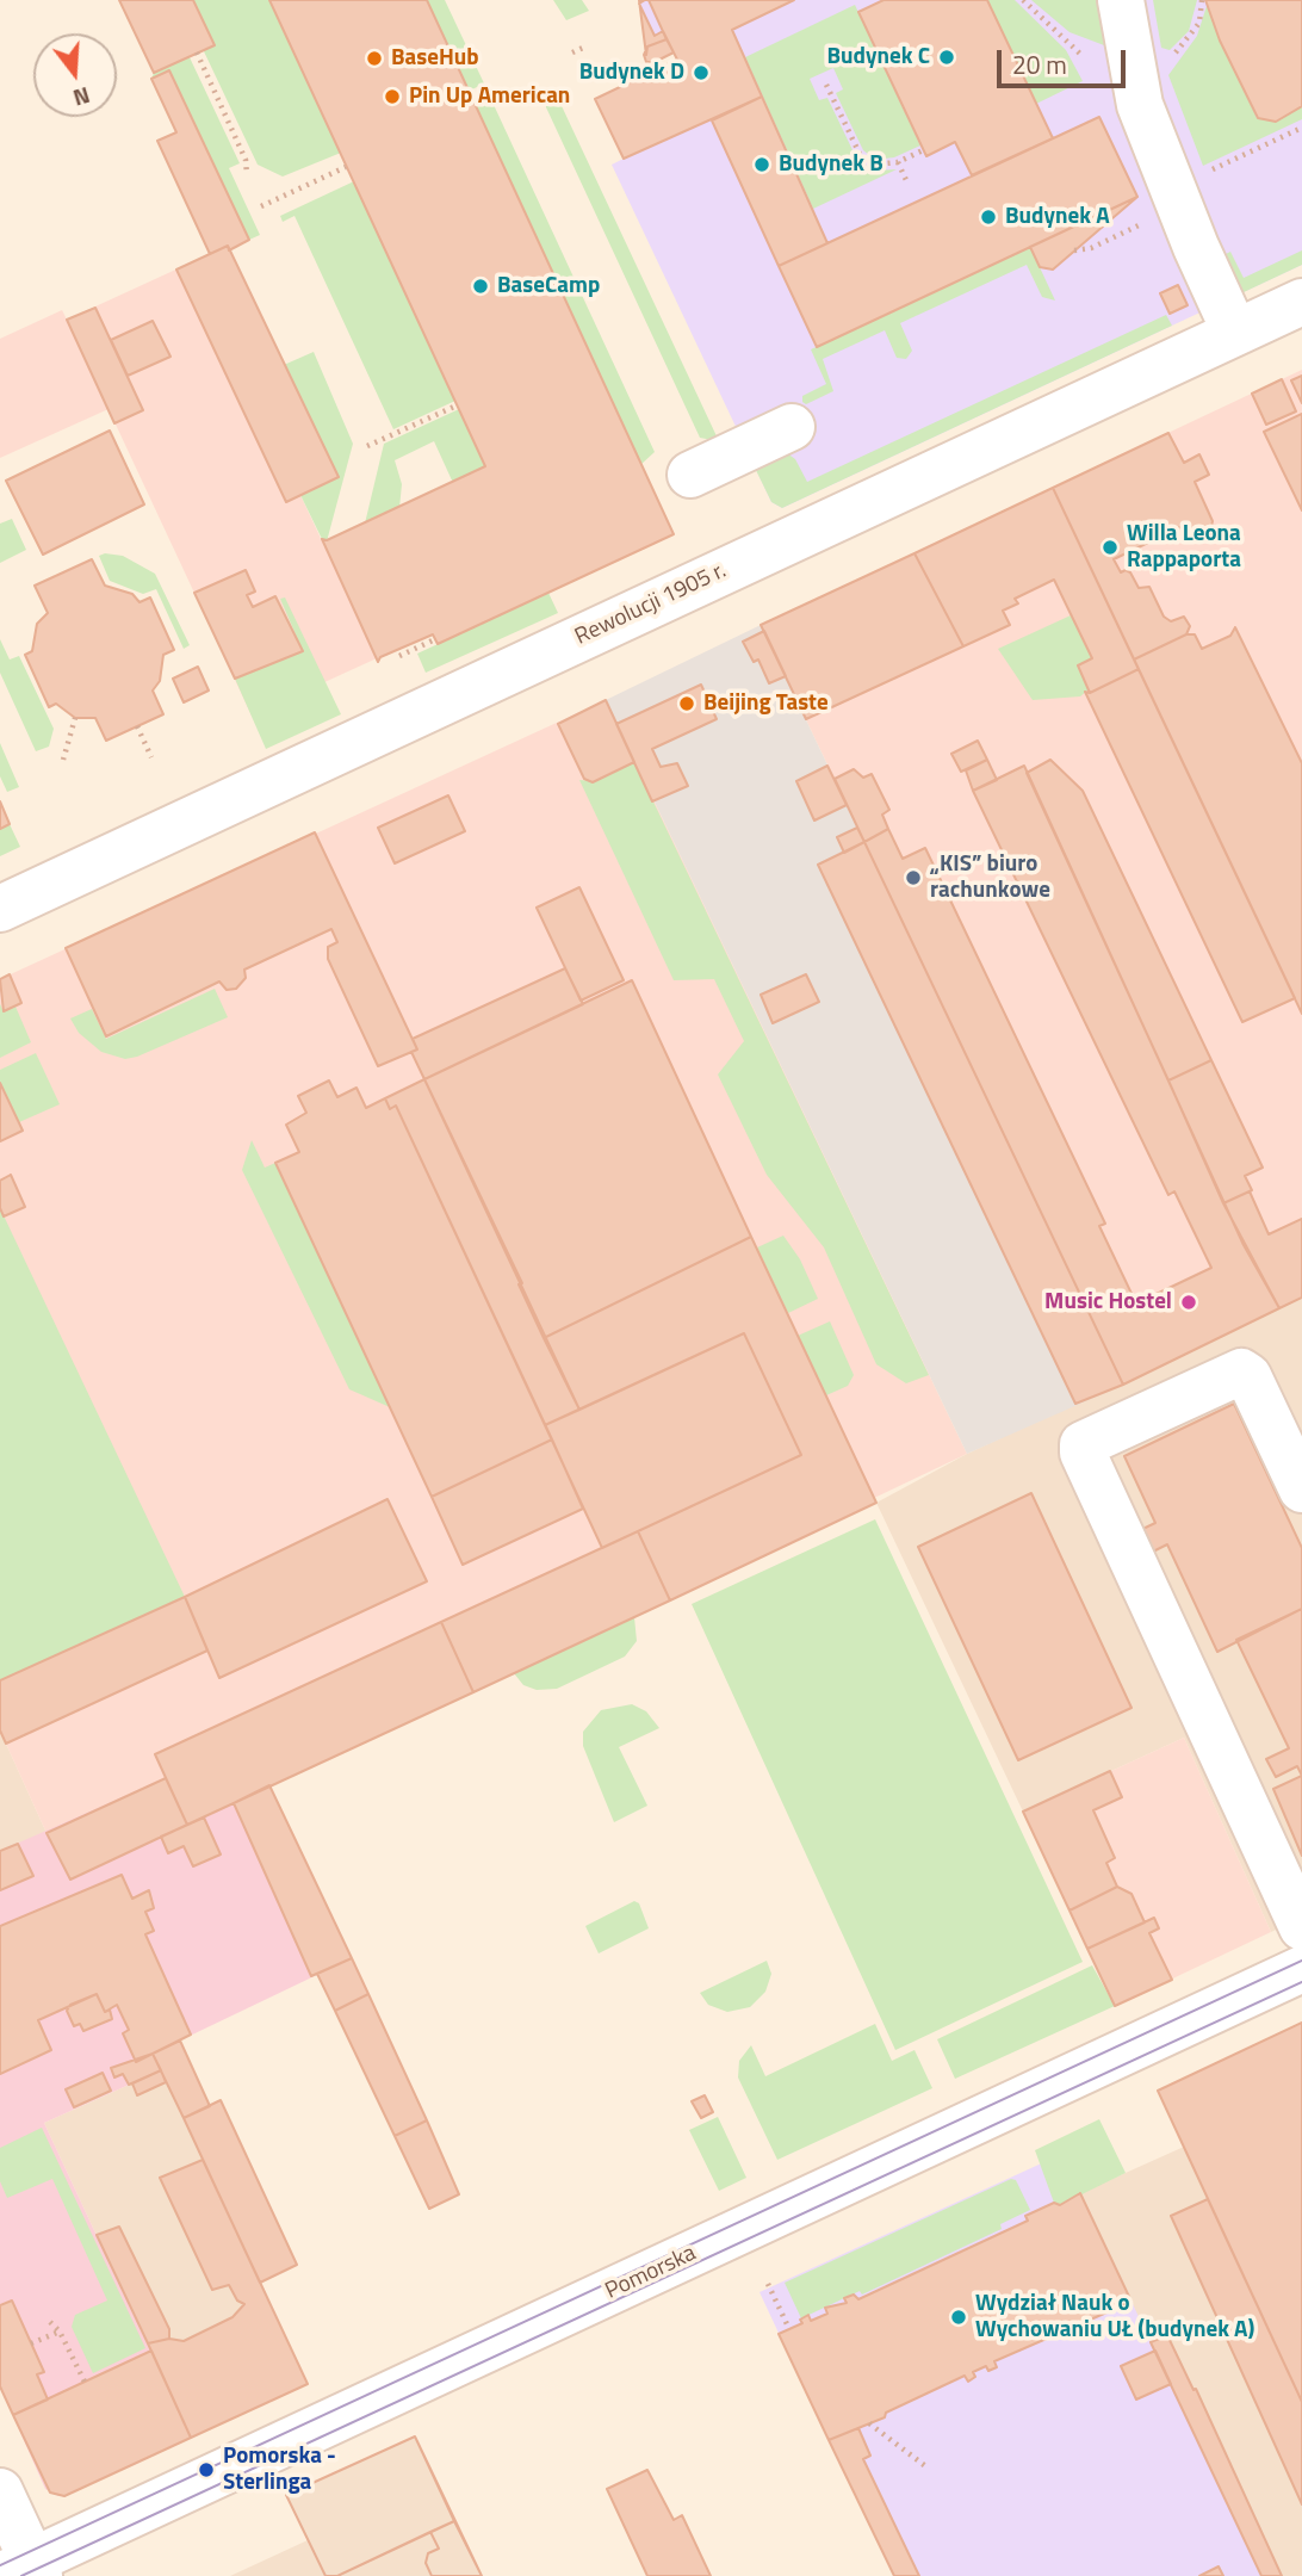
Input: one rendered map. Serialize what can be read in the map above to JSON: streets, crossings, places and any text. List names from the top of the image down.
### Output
{
  "streets": {
    "street": ["Rewolucji 1905 r.", "Pomorska"]
  },
  "places": [
    "Budynek C",
    "BaseHub",
    "Budynek D",
    "Pin Up American",
    "Budynek B",
    "Budynek A",
    "BaseCamp",
    "Willa Leona Rappaporta",
    "Beijing Taste",
    "„KIS” biuro rachunkowe",
    "Music Hostel",
    "Wydział Nauk o Wychowaniu UŁ (budynek A)",
    "Pomorska - Sterlinga"
  ],
  "scale_bar": "20 m",
  "north": "bottom"
}
